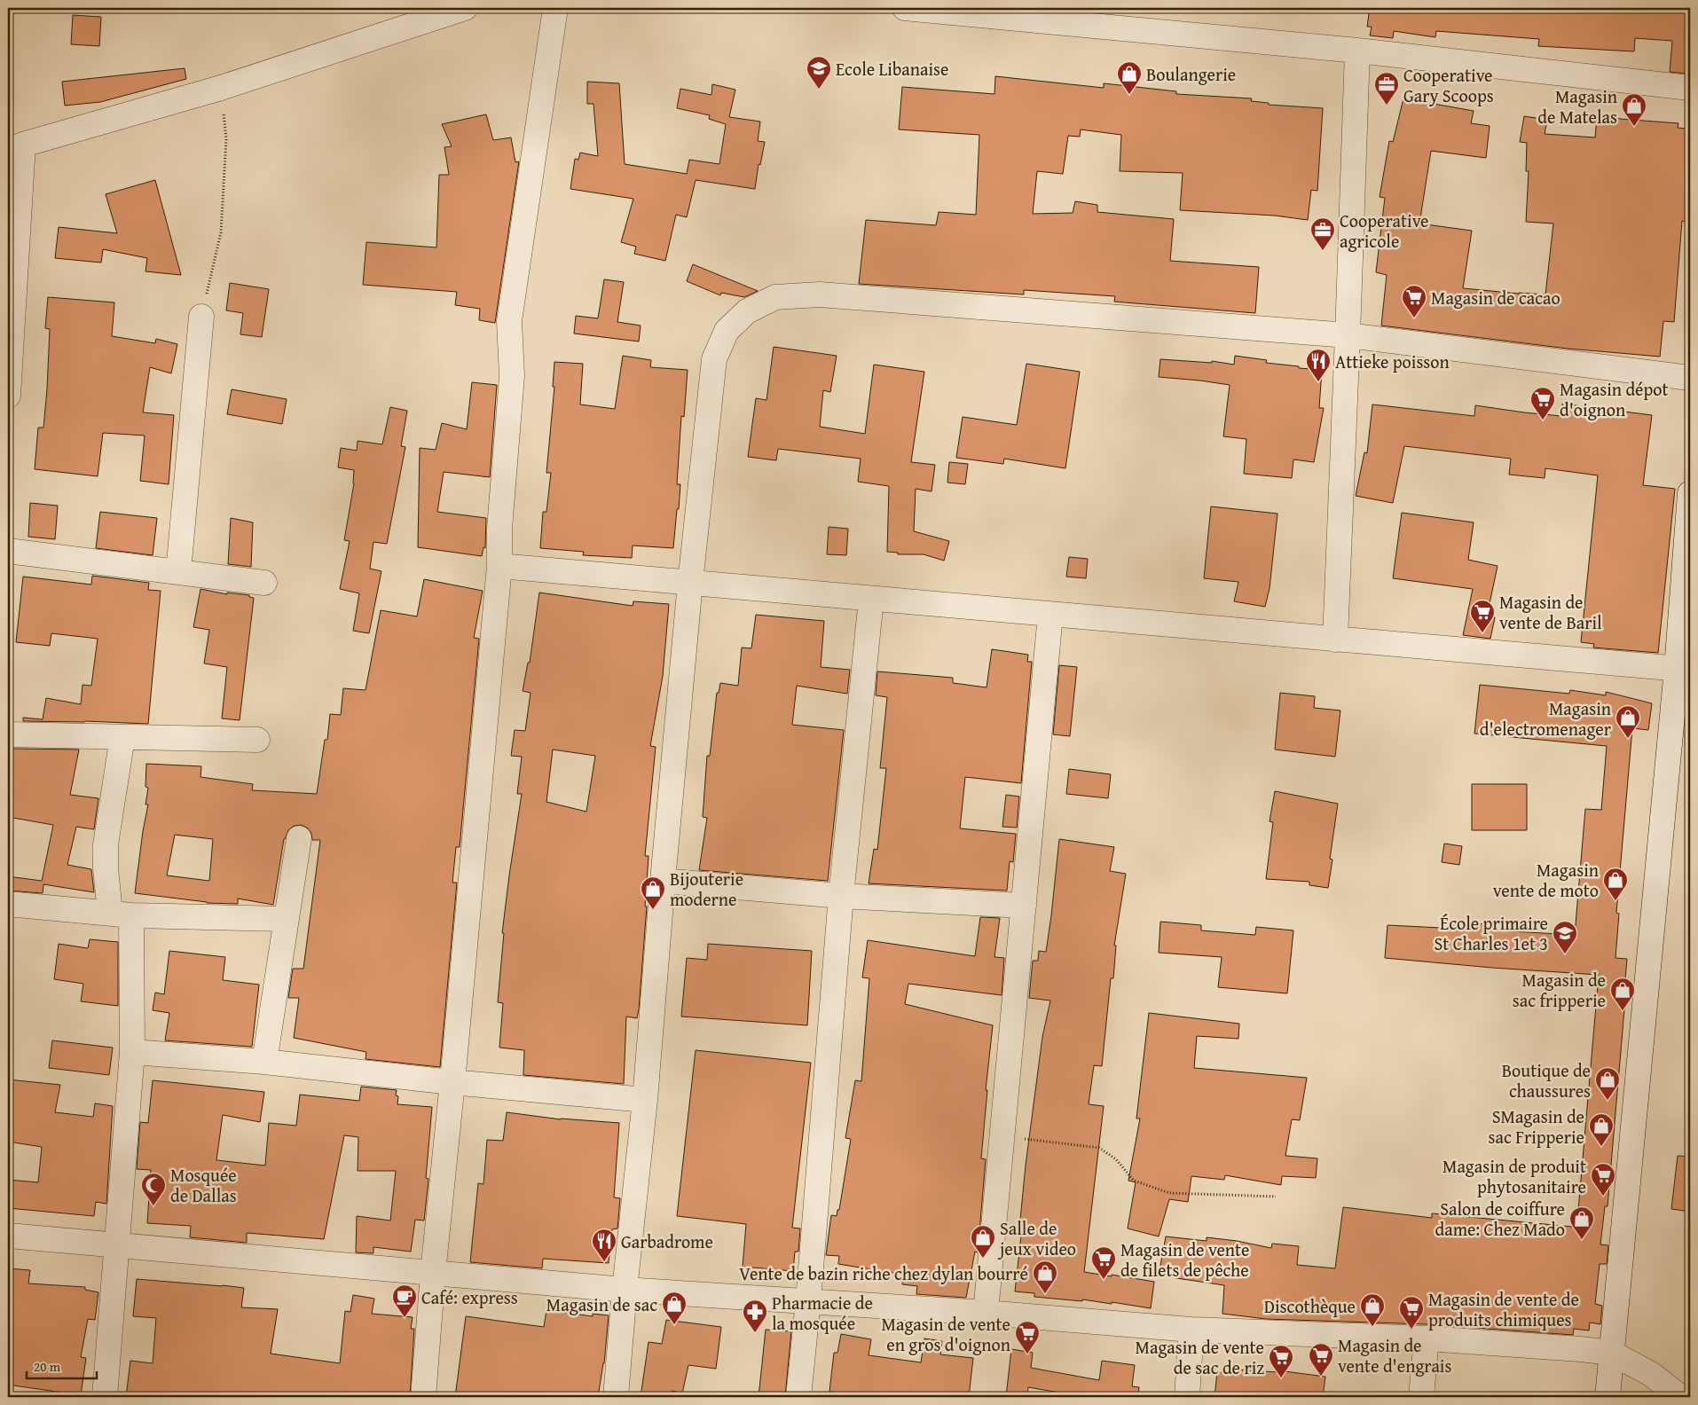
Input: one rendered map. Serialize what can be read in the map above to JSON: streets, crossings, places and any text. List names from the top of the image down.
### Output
{
  "places": {
    "school or university": ["Ecole Libanaise", "École primaire St Charles 1et 3"],
    "shop": [
      "Boulangerie",
      "Magasin de Matelas",
      "Magasin d'electromenager",
      "Magasin vente de moto",
      "Bijouterie moderne",
      "Magasin de sac fripperie",
      "Boutique de chaussures",
      "SMagasin de sac Fripperie",
      "Salon de coiffure dame: Chez Mado",
      "Salle de jeux video",
      "Vente de bazin riche chez dylan bourré",
      "Magasin de sac",
      "Discothèque"
    ],
    "office": ["Cooperative Gary Scoops", "Cooperative agricole"],
    "supermarket": [
      "Magasin de cacao",
      "Magasin dépot d'oignon",
      "Magasin de vente de Baril",
      "Magasin de produit phytosanitaire",
      "Magasin de vente de filets de pêche",
      "Magasin de vente de produits chimiques",
      "Magasin de vente en gros d'oignon",
      "Magasin de vente d'engrais",
      "Magasin de vente de sac de riz"
    ],
    "restaurant": ["Attieke poisson", "Garbadrome"],
    "mosque": ["Mosquée de Dallas"],
    "cafe": ["Café: express"],
    "pharmacy": ["Pharmacie de la mosquée"]
  },
  "scale_bar": "20 m"
}
